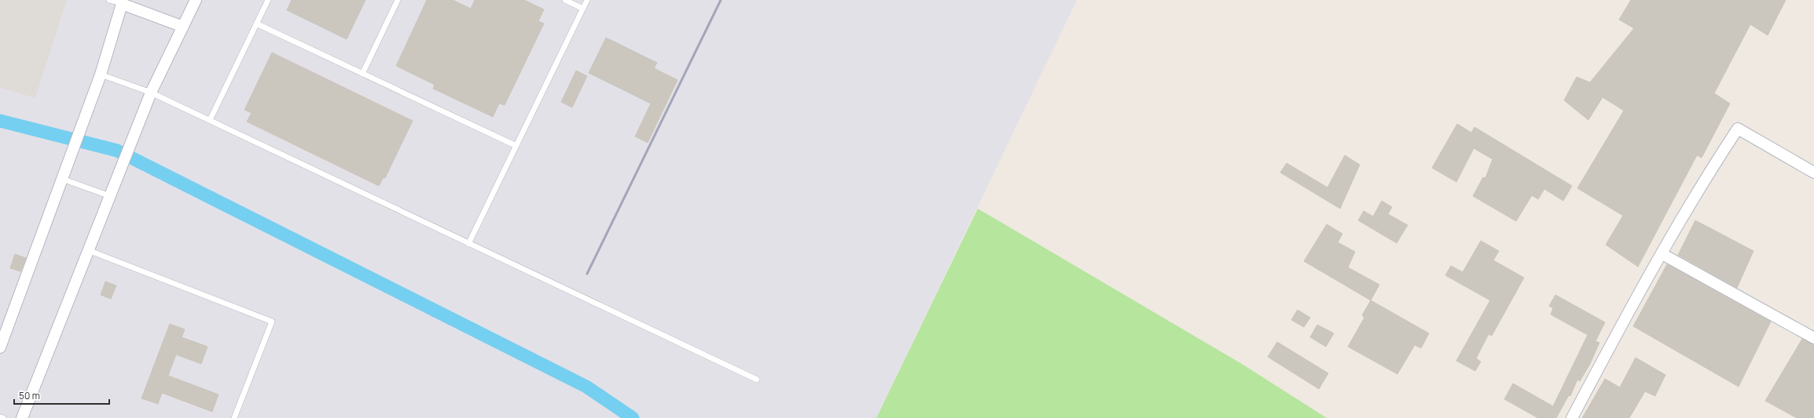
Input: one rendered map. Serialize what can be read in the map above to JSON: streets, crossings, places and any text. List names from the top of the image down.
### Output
{
  "scale_bar": "50 m"
}
